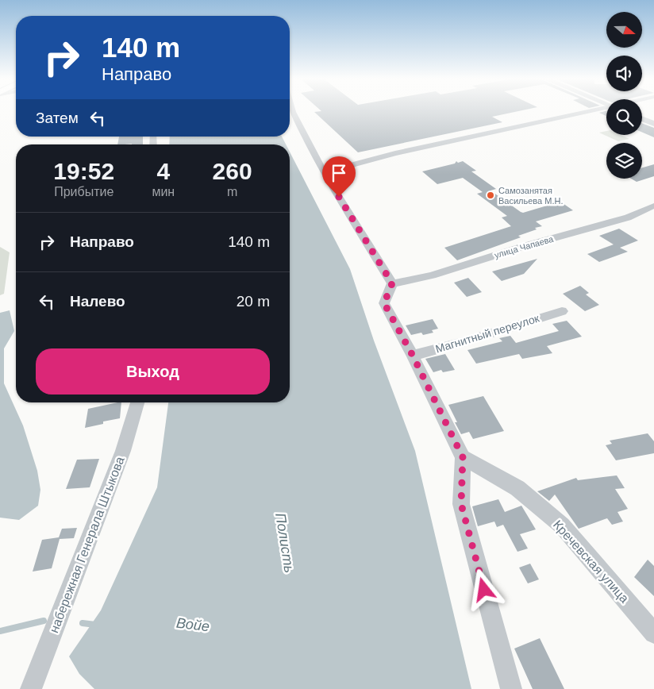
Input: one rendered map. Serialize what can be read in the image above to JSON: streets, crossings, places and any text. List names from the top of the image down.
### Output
{
  "streets": {
    "street": [
      "улица Чапаева",
      "Магнитный переулок",
      "набережная Генерала Штыкова",
      "Кречевская улица"
    ]
  },
  "water": ["Полисть", "Войе"],
  "places": ["Самозанятая Васильева М.Н."],
  "north": "right",
  "page": {
    "turn": ["140 m", "Направо"],
    "then": "Затем",
    "eta": [
      "19:52",
      "Прибытие",
      "4",
      "мин",
      "260",
      "m"
    ],
    "list": [
      {
        "name": "Направо",
        "value": "140 m"
      },
      {
        "name": "Налево",
        "value": "20 m"
      }
    ],
    "buttons": "Выход"
  }
}
